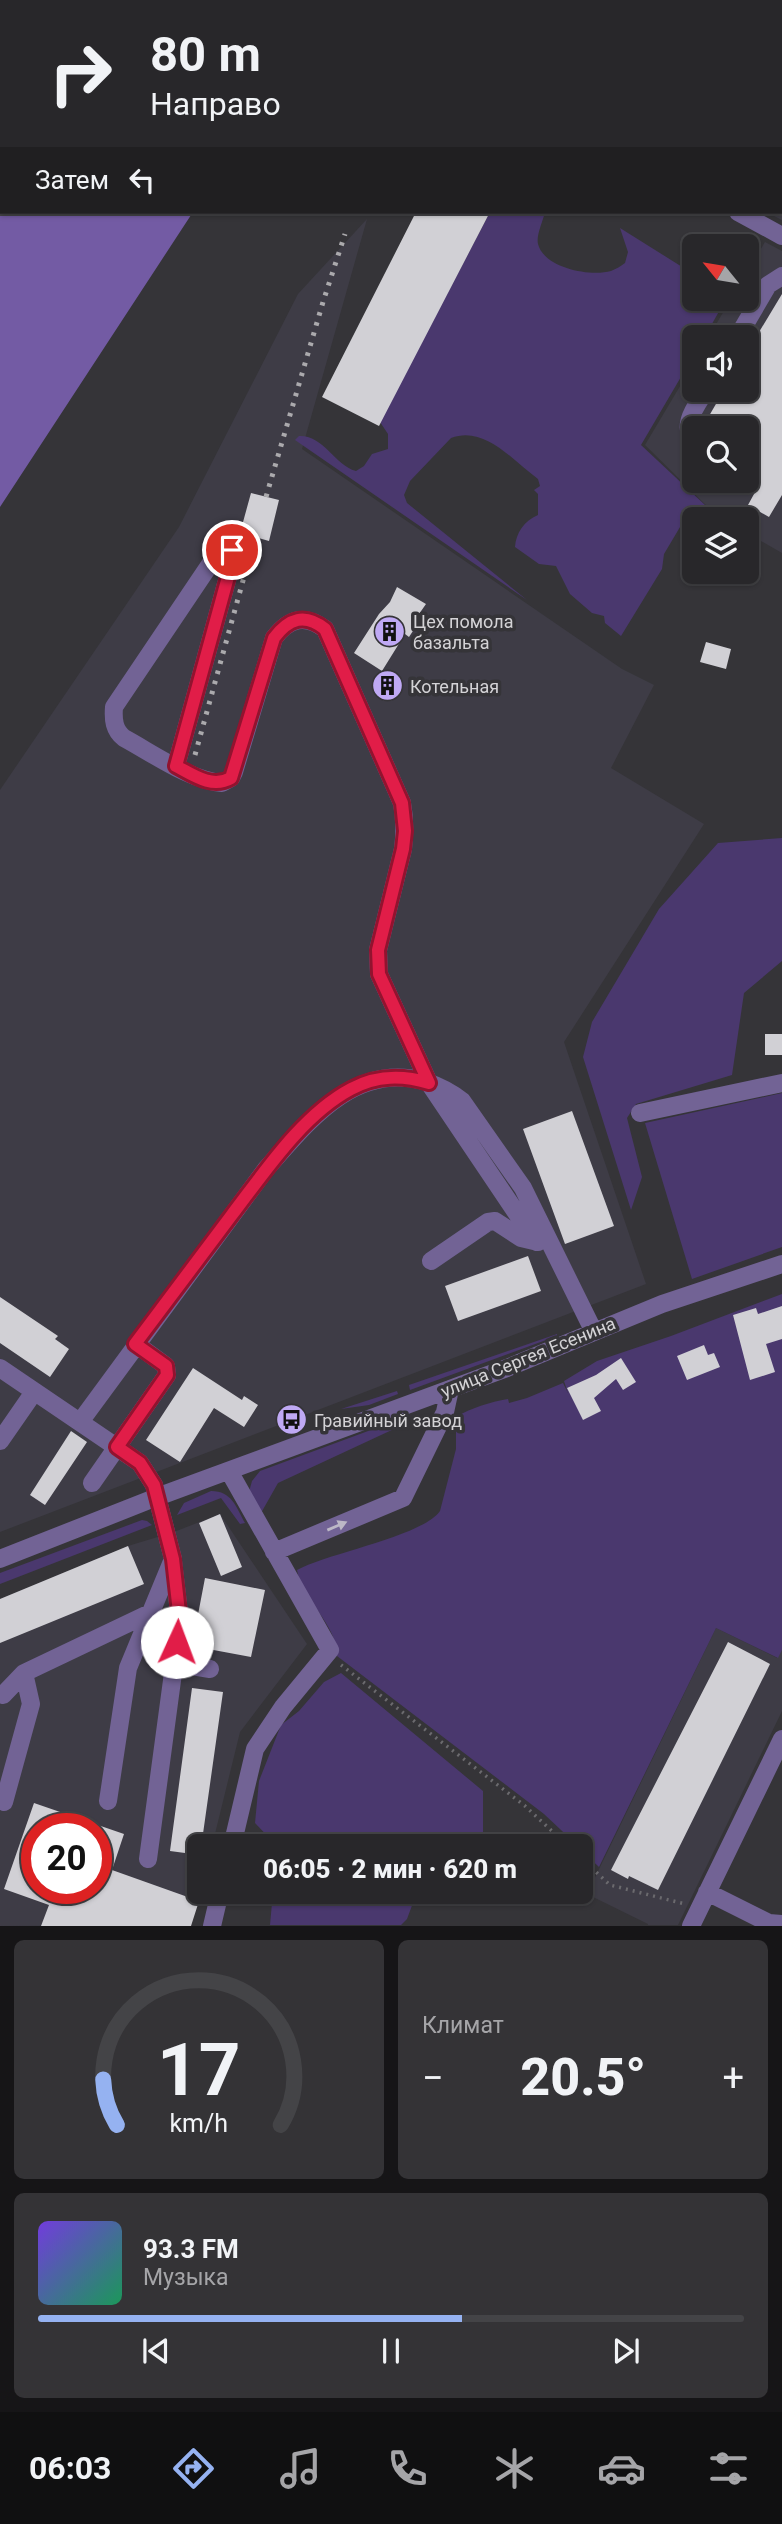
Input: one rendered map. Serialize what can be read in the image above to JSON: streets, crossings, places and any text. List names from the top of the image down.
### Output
{
  "streets": {
    "street": ["улица Сергея Есенина"]
  },
  "places": {
    "building": ["Цех помола базальта", "Котельная"],
    "bus stop": ["Гравийный завод"]
  },
  "north": "top left",
  "page": {
    "turn": ["80 m", "Направо"],
    "then": "Затем",
    "limit": "20",
    "trip": "06:05 · 2 мин · 620 m",
    "tile": "Климат",
    "heat": ["−", "20.5°", "+"],
    "song": ["93.3 FM", "Музыка"],
    "tabs": "06:03",
    "gauge": ["17", "km/h"]
  }
}
